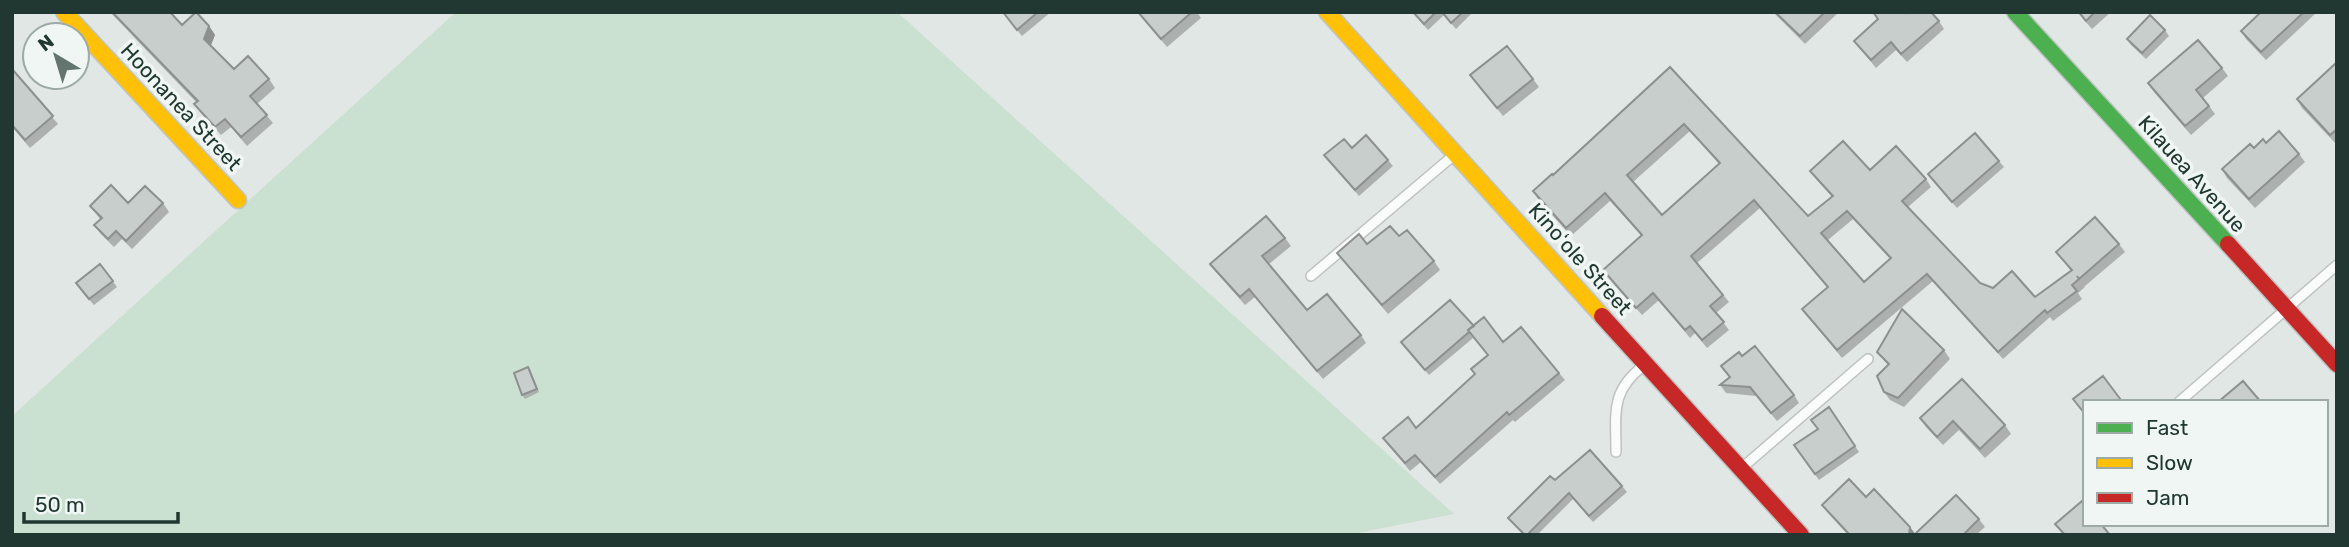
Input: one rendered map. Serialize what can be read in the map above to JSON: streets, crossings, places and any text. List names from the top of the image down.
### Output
{
  "streets": {
    "street": ["Hoonanea Street", "Kilauea Avenue", "Kinoʻole Street"]
  },
  "legend": ["Fast", "Slow", "Jam"],
  "scale_bar": "50 m",
  "north": "top left"
}
